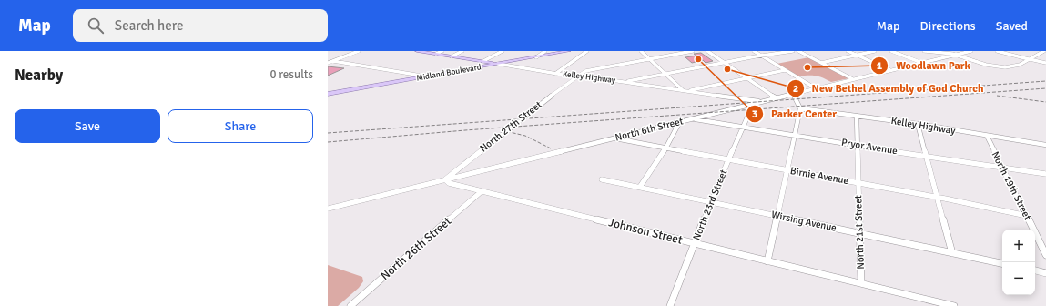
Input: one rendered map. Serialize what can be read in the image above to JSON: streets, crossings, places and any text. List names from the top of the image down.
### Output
{
  "streets": {
    "main road": ["Midland Boulevard", "Kelley Highway"],
    "street": [
      "North 27th Street",
      "North 6th Street",
      "Pryor Avenue",
      "Birnie Avenue",
      "North 19th Street",
      "North 23rd Street",
      "Wirsing Avenue",
      "Johnson Street",
      "North 21st Street",
      "North 26th Street"
    ]
  },
  "crossings": [
    ["Midland Boulevard", "Kelley Highway"],
    ["Kelley Highway", "North 27th Street"],
    ["Kelley Highway", "North 6th Street"],
    ["Kelley Highway", "North 19th Street"],
    ["Kelley Highway", "North 21st Street"],
    ["North 27th Street", "North 6th Street"],
    ["North 27th Street", "Johnson Street"],
    ["North 6th Street", "Pryor Avenue"],
    ["North 6th Street", "Birnie Avenue"],
    ["North 6th Street", "North 23rd Street"],
    ["North 6th Street", "Johnson Street"],
    ["Pryor Avenue", "North 19th Street"],
    ["Pryor Avenue", "North 23rd Street"],
    ["Pryor Avenue", "North 21st Street"],
    ["Birnie Avenue", "North 19th Street"],
    ["Birnie Avenue", "North 23rd Street"],
    ["Birnie Avenue", "North 21st Street"],
    ["North 23rd Street", "Wirsing Avenue"],
    ["North 23rd Street", "Johnson Street"],
    ["Wirsing Avenue", "North 21st Street"],
    ["Johnson Street", "North 21st Street"],
    ["Johnson Street", "North 26th Street"]
  ],
  "places": ["Parker Center", "Woodlawn Park", "New Bethel Assembly of God Church"],
  "page": {
    "header": "Map",
    "search": "Search here",
    "nav": ["Map", "Directions", "Saved"],
    "heading": ["Nearby", "0 results"],
    "buttons": ["Save", "Share"],
    "map_buttons": ["+", "−"]
  }
}
